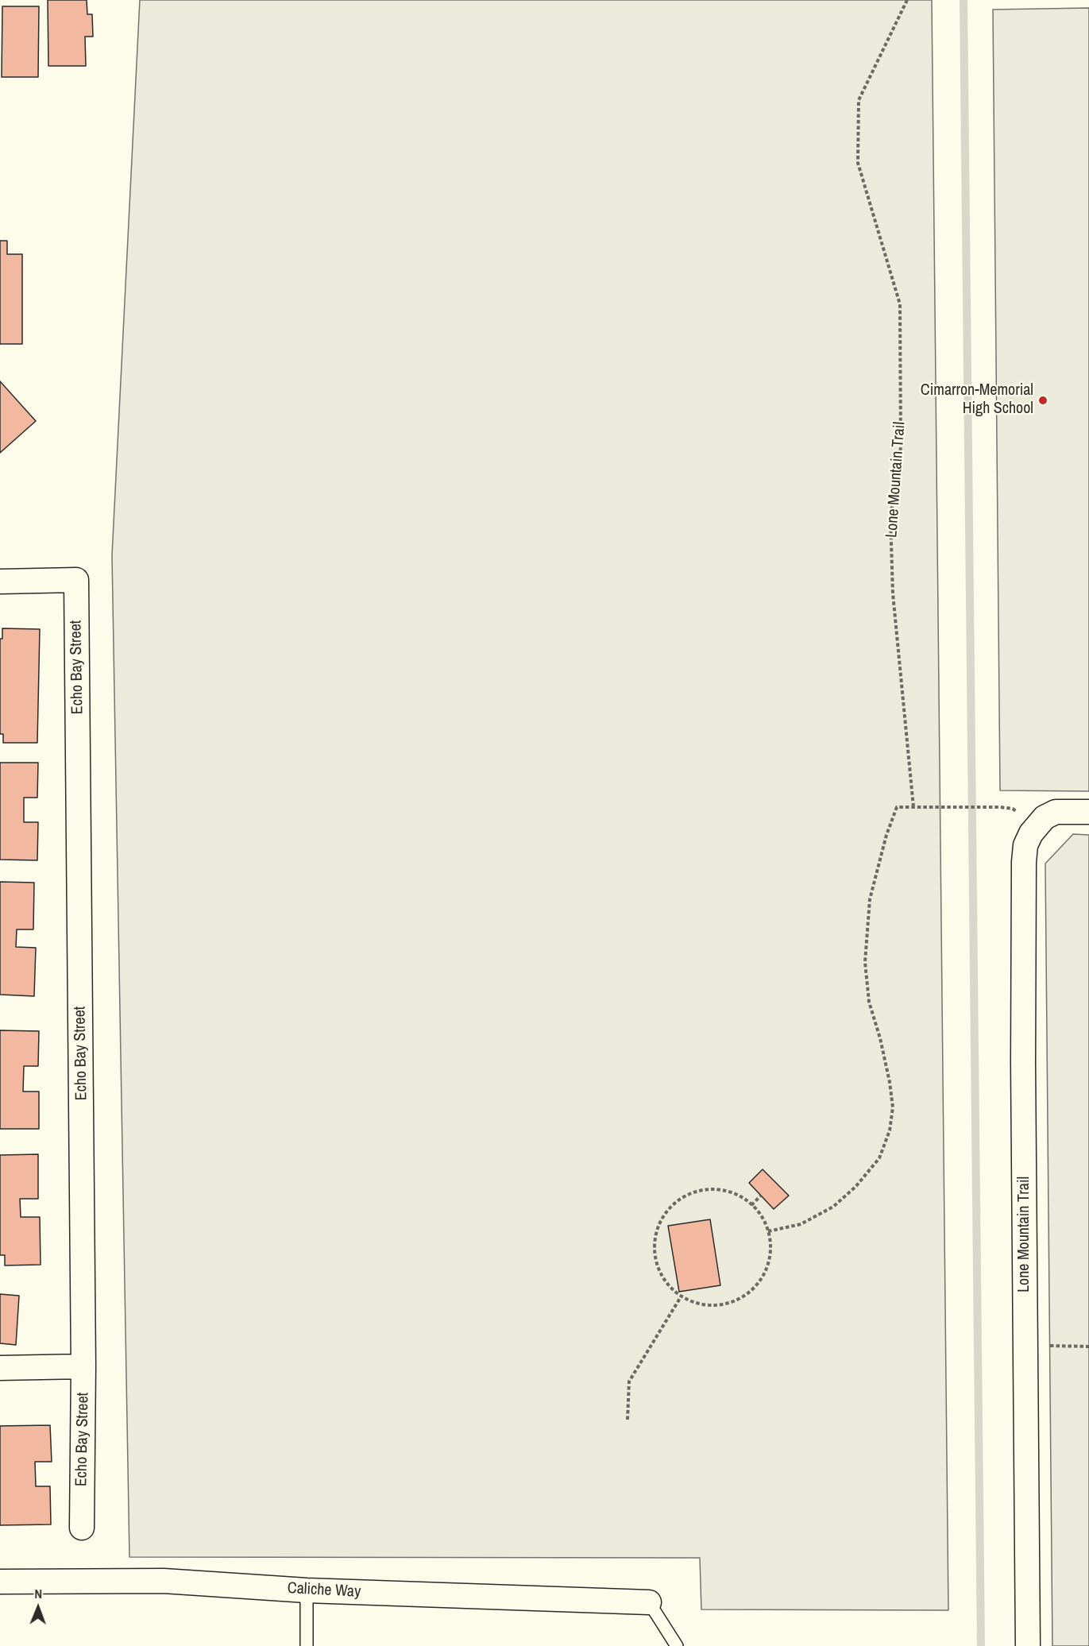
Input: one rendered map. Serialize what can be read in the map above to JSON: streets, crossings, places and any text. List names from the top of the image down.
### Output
{
  "streets": {
    "street": ["Lone Mountain Trail", "Echo Bay Street", "Caliche Way"]
  },
  "places": ["Cimarron-Memorial High School"],
  "north": "top"
}
